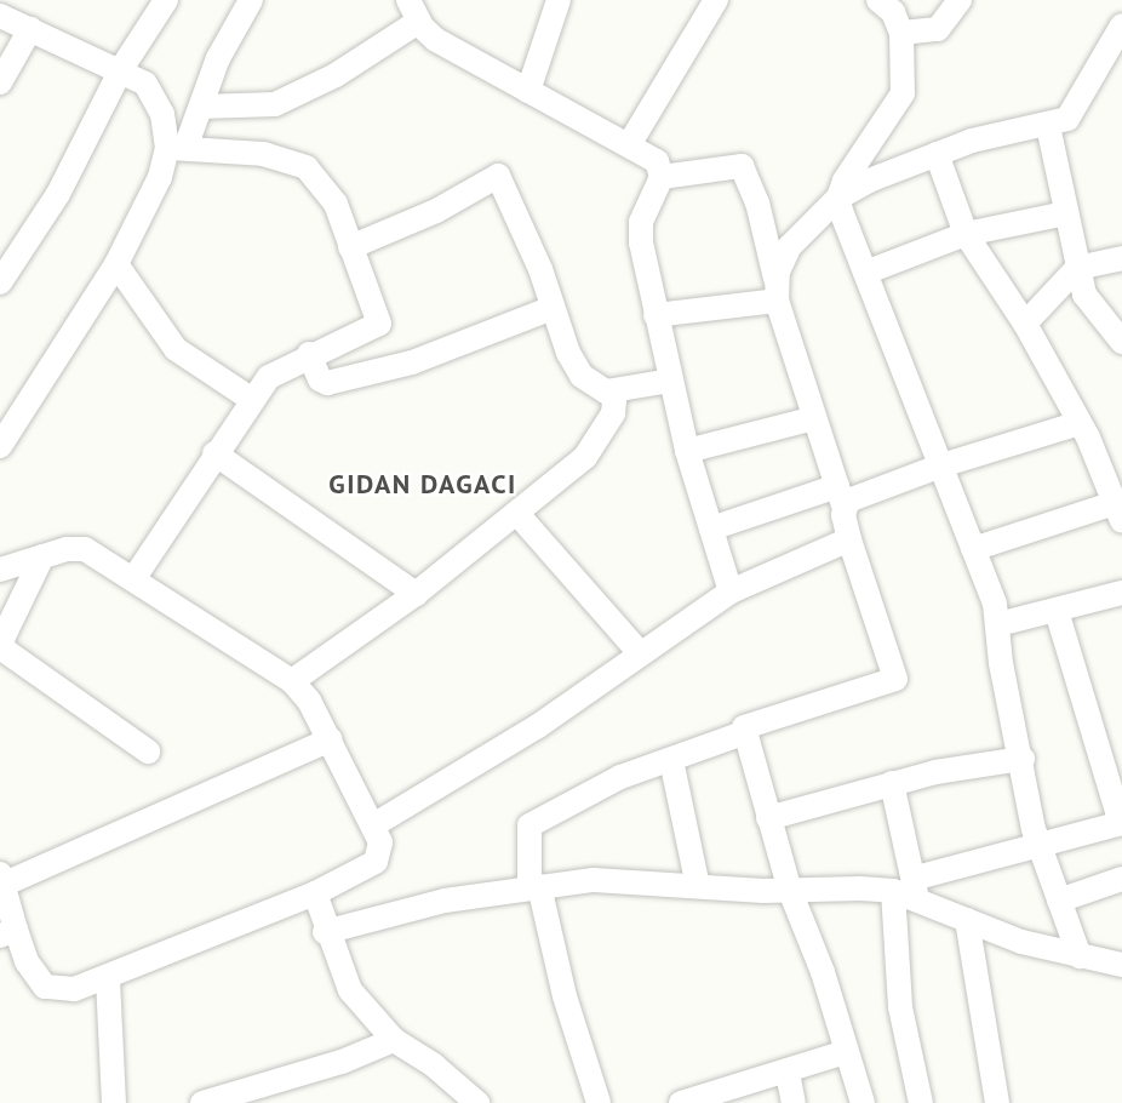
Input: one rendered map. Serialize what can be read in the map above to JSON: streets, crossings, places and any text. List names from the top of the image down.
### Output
{
  "districts": ["GIDAN DAGACI"]
}
